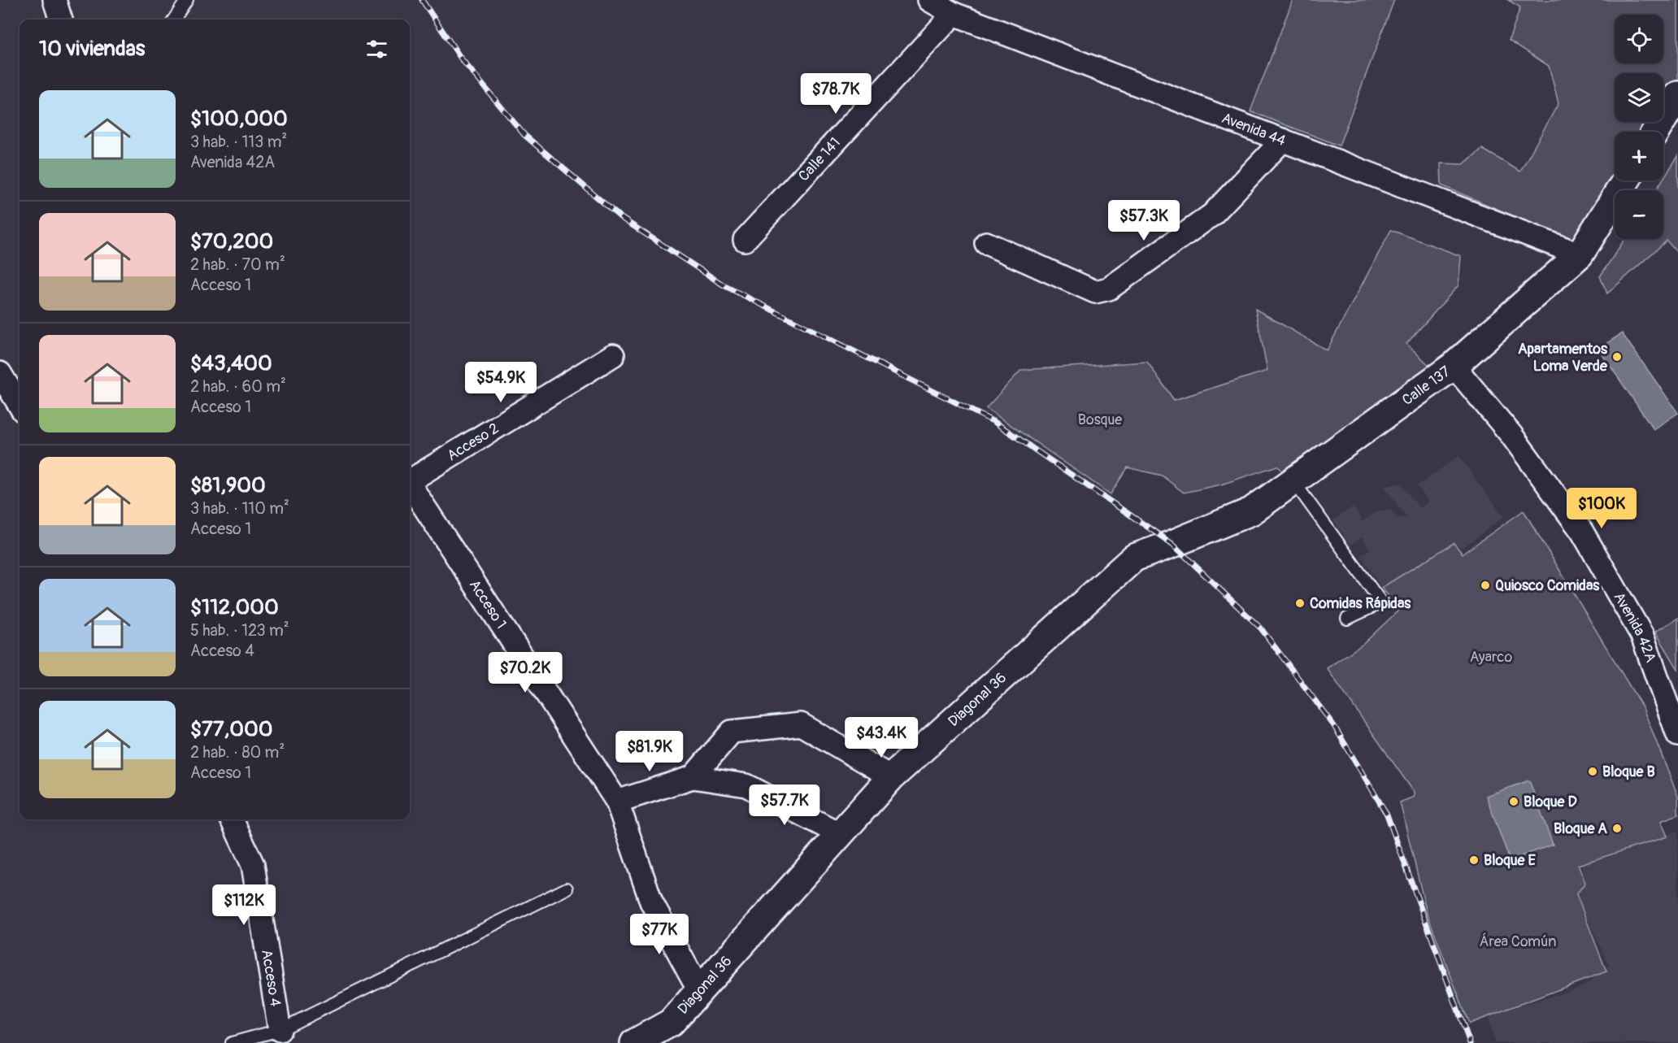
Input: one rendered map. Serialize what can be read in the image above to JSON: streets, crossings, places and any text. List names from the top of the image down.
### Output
{
  "streets": {
    "street": [
      "Avenida 44",
      "Calle 141",
      "Calle 137",
      "Acceso 2",
      "Acceso 1",
      "Avenida 42A",
      "Diagonal 36",
      "Acceso 4"
    ]
  },
  "crossings": [
    ["Avenida 44", "Calle 141"],
    ["Avenida 44", "Calle 137"],
    ["Calle 137", "Avenida 42A"],
    ["Calle 137", "Diagonal 36"],
    ["Acceso 1", "Diagonal 36"]
  ],
  "parks": ["Bosque", "Ayarco", "Área Común"],
  "places": [
    "Apartamentos Loma Verde",
    "Quiosco Comidas",
    "Comidas Rápidas",
    "Bloque B",
    "Bloque D",
    "Bloque A",
    "Bloque E"
  ],
  "page": {
    "map_buttons": ["+", "−"],
    "heading": "10 viviendas",
    "price": [
      "$78.7K",
      "$57.3K",
      "$54.9K",
      "$100K",
      "$70.2K",
      "$43.4K",
      "$81.9K",
      "$57.7K",
      "$112K",
      "$77K"
    ],
    "list": [
      {
        "name": "$100,000",
        "note": "3 hab. · 113 m² · Avenida 42A"
      },
      {
        "name": "$70,200",
        "note": "2 hab. · 70 m² · Acceso 1"
      },
      {
        "name": "$43,400",
        "note": "2 hab. · 60 m² · Acceso 1"
      },
      {
        "name": "$81,900",
        "note": "3 hab. · 110 m² · Acceso 1"
      },
      {
        "name": "$112,000",
        "note": "5 hab. · 123 m² · Acceso 4"
      },
      {
        "name": "$77,000",
        "note": "2 hab. · 80 m² · Acceso 1"
      }
    ]
  }
}
